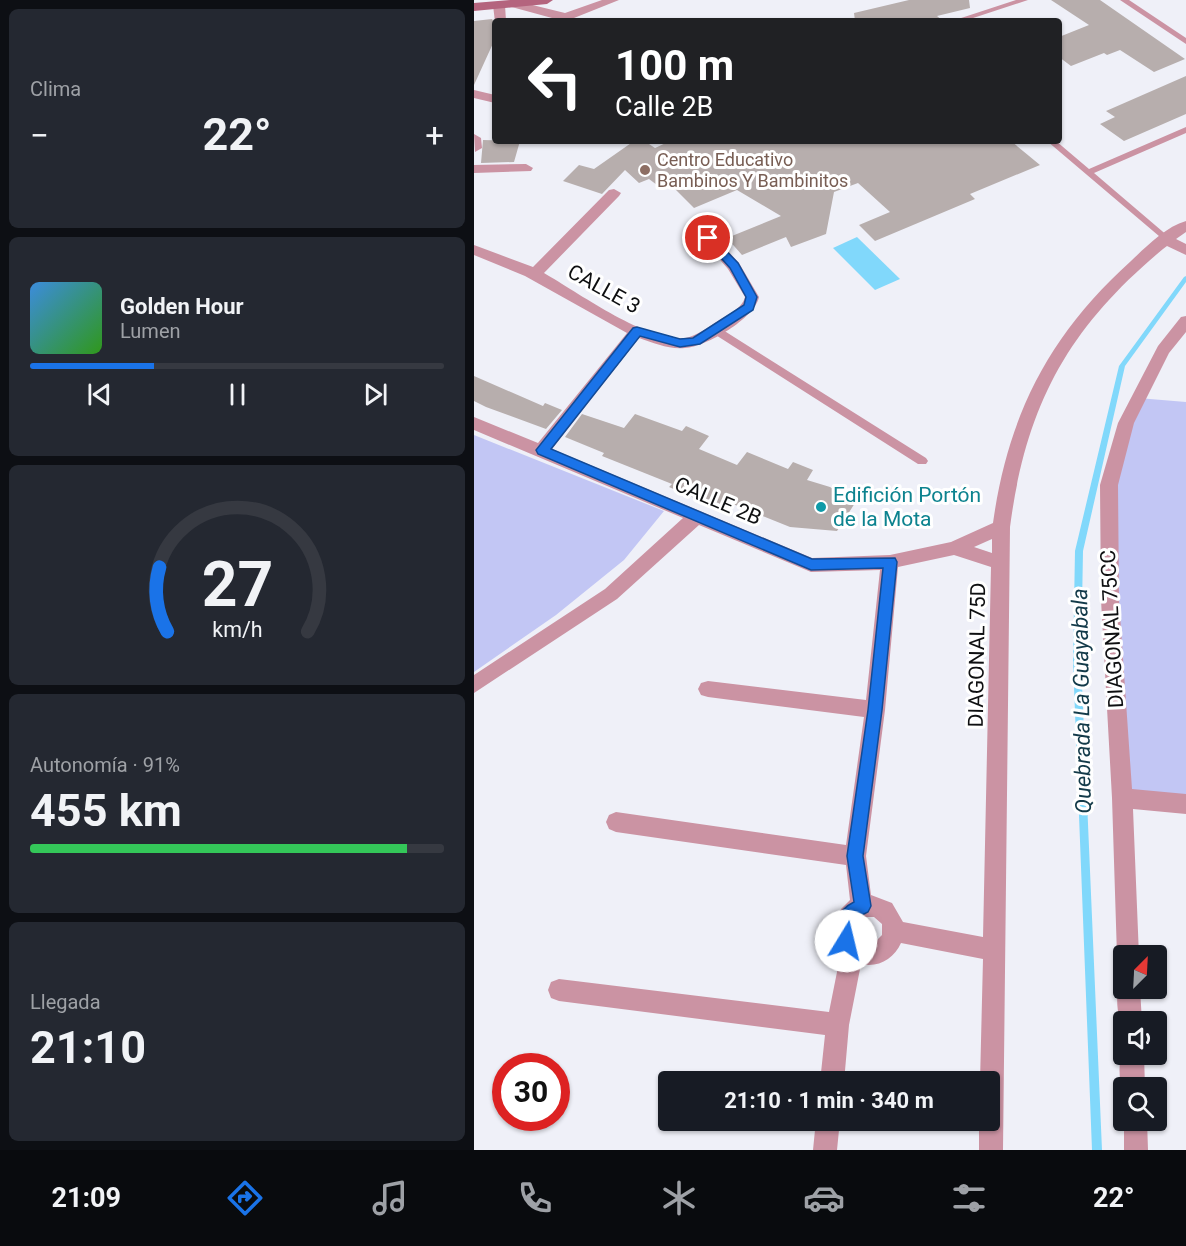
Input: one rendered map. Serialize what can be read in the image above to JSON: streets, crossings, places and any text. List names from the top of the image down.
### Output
{
  "streets": {
    "street": [
      "CALLE 3",
      "CALLE 2B",
      "DIAGONAL 75CC",
      "DIAGONAL 75D"
    ]
  },
  "crossings": [
    ["CALLE 2B", "DIAGONAL 75D"]
  ],
  "water": ["Quebrada La Guayabala"],
  "places": ["Centro Educativo Bambinos Y Bambinitos", "Edifición Portón de la Mota"],
  "north": "top right",
  "page": {
    "tile": [
      "Clima",
      ["Autonomía · 91%", "455 km"],
      ["Llegada", "21:10"]
    ],
    "turn": ["100 m", "Calle 2B"],
    "heat": ["−", "22°", "+"],
    "song": ["Golden Hour", "Lumen"],
    "limit": "30",
    "trip": "21:10 · 1 min · 340 m",
    "tabs": ["21:09", "22°"],
    "gauge": ["27", "km/h"]
  }
}
